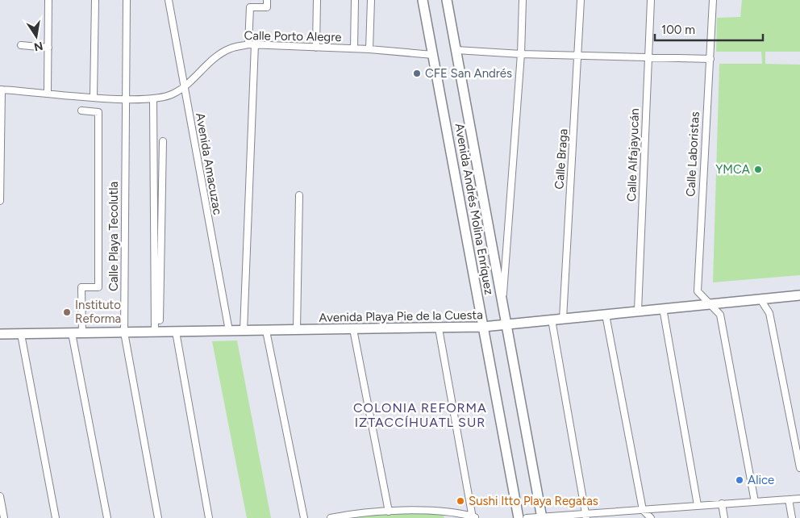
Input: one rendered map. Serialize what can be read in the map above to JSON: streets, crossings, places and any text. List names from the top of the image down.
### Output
{
  "streets": {
    "main road": ["Avenida Andrés Molina Enríquez", "Avenida Playa Pie de la Cuesta"],
    "street": [
      "Calle Porto Alegre",
      "Calle Laboristas",
      "Calle Alfajayucán",
      "Calle Braga",
      "Avenida Amacuzac",
      "Calle Playa Tecolutla"
    ]
  },
  "crossings": [
    ["Calle Porto Alegre", "Avenida Amacuzac"],
    ["Calle Porto Alegre", "Avenida Andrés Molina Enríquez"],
    ["Calle Porto Alegre", "Calle Playa Tecolutla"],
    ["Calle Laboristas", "Avenida Playa Pie de la Cuesta"],
    ["Calle Alfajayucán", "Avenida Playa Pie de la Cuesta"],
    ["Calle Braga", "Avenida Playa Pie de la Cuesta"],
    ["Avenida Amacuzac", "Avenida Playa Pie de la Cuesta"],
    ["Avenida Andrés Molina Enríquez", "Avenida Playa Pie de la Cuesta"],
    ["Calle Playa Tecolutla", "Avenida Playa Pie de la Cuesta"]
  ],
  "districts": ["COLONIA REFORMA IZTACCÍHUATL SUR"],
  "places": [
    "CFE San Andrés",
    "YMCA",
    "Instituto Reforma",
    "Alice",
    "Sushi Itto Playa Regatas"
  ],
  "scale_bar": "100 m",
  "north": "bottom"
}
